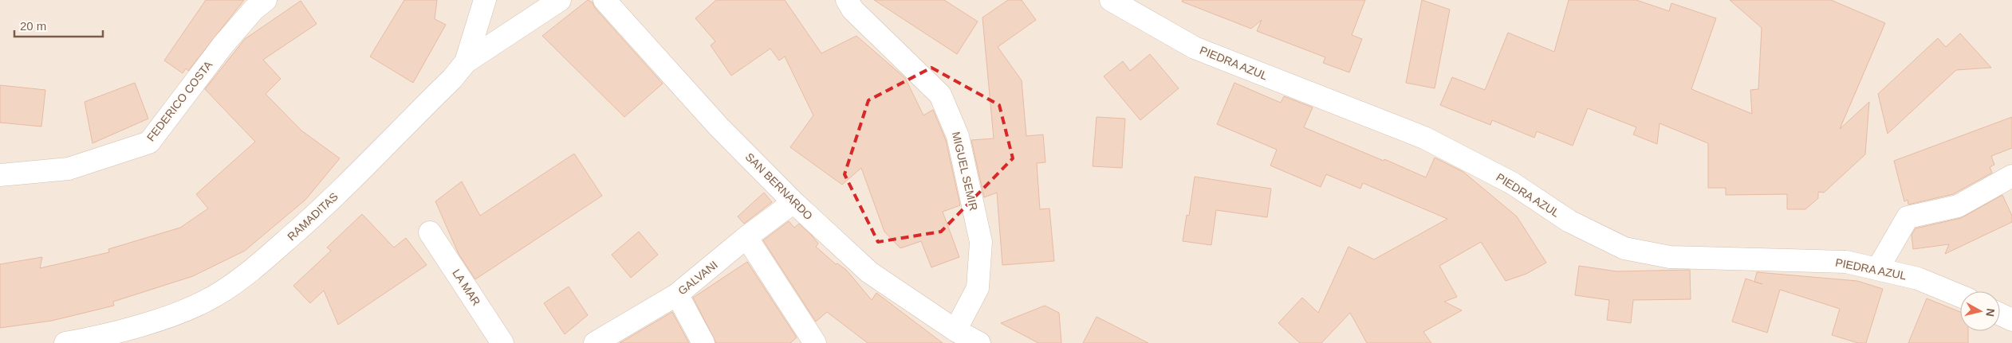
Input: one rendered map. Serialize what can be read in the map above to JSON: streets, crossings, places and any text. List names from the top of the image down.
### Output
{
  "streets": {
    "street": [
      "PIEDRA AZUL",
      "FEDERICO COSTA",
      "MIGUEL SEMIR",
      "SAN BERNARDO",
      "RAMADITAS",
      "GALVANI",
      "LA MAR"
    ]
  },
  "crossings": [
    ["MIGUEL SEMIR", "SAN BERNARDO"],
    ["SAN BERNARDO", "GALVANI"]
  ],
  "scale_bar": "20 m",
  "north": "right"
}
